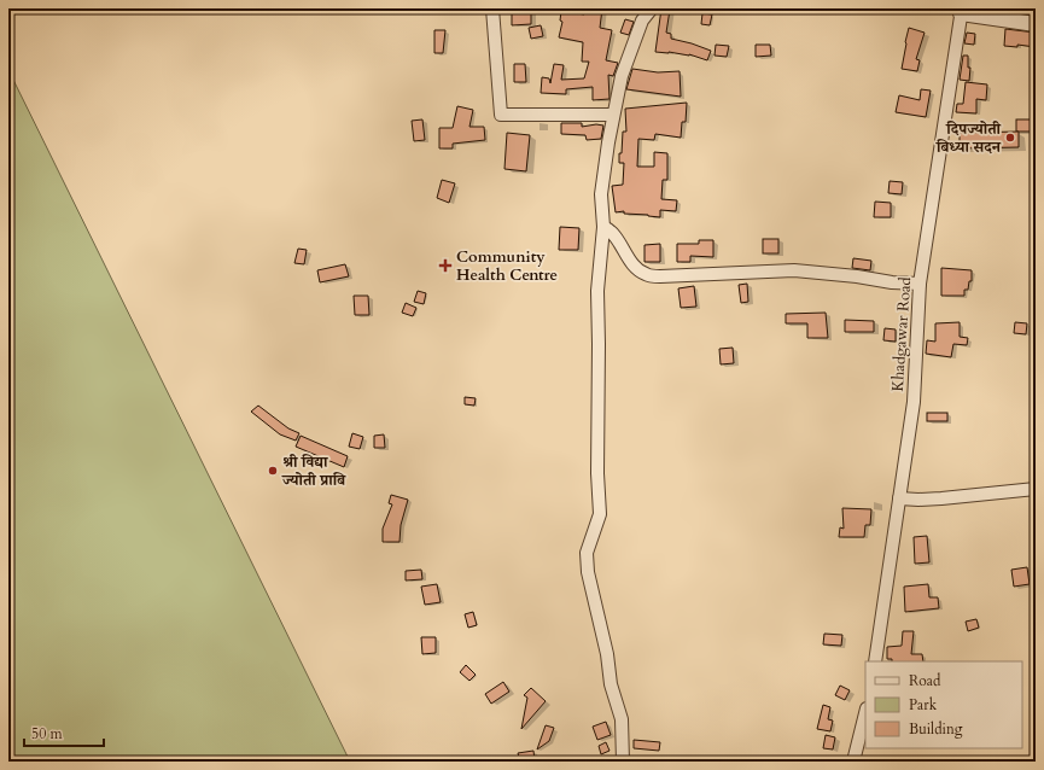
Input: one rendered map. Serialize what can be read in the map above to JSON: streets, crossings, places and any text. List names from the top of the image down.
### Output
{
  "streets": {
    "street": ["Khadgawar Road"]
  },
  "places": {
    "other": ["दिपज्योती बिध्या सदन", "श्री विद्या ज्योती प्राबि"],
    "health": ["Community Health Centre"]
  },
  "legend": ["Road", "Park", "Building"],
  "scale_bar": "50 m"
}
